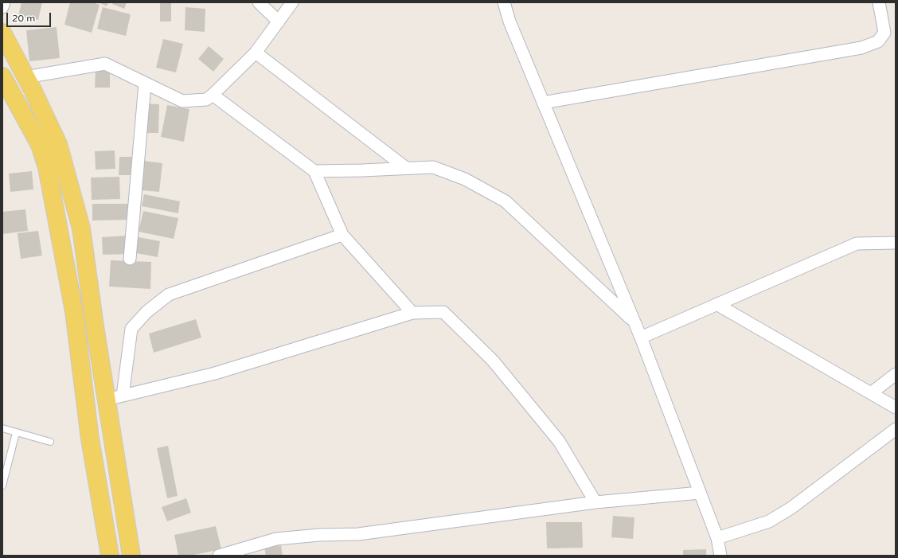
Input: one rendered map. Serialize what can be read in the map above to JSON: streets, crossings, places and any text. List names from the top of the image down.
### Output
{
  "scale_bar": "20 m"
}
